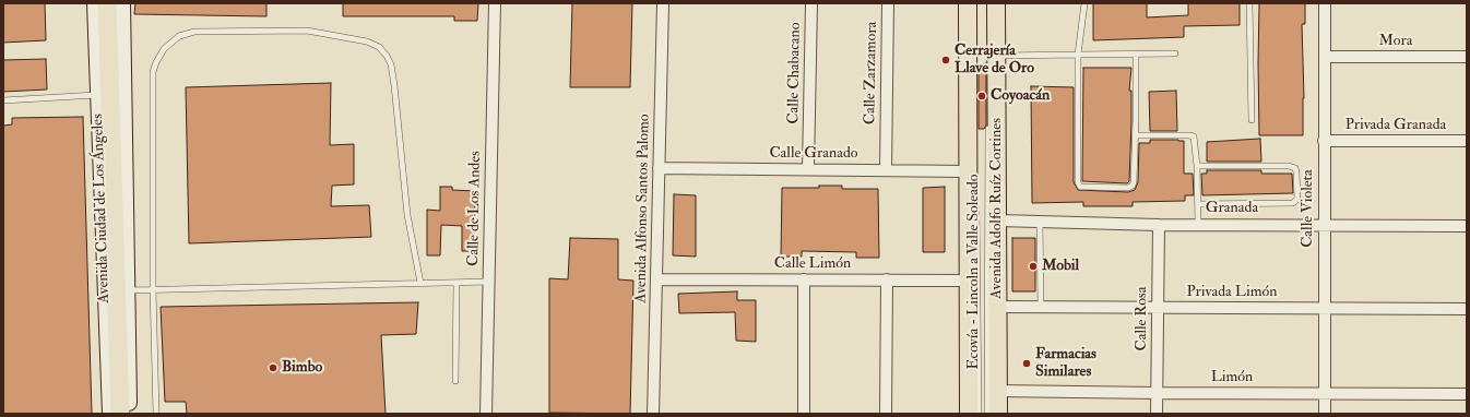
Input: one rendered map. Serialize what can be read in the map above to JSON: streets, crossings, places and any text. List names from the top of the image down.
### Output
{
  "streets": {
    "main road": ["Avenida Ciudad de Los Ángeles", "Avenida Adolfo Ruíz Cortines"],
    "street": [
      "Mora",
      "Calle Chabacano",
      "Calle Zarzamora",
      "Privada Granada",
      "Calle Granado",
      "Calle de Los Andes",
      "Avenida Alfonso Santos Palomo",
      "Granada",
      "Calle Violeta",
      "Calle Limón",
      "Privada Limón",
      "Calle Rosa",
      "Limón"
    ],
    "lane": ["Ecovía - Lincoln a Valle Soleado"]
  },
  "crossings": [
    ["Mora", "Calle Violeta"],
    ["Calle Chabacano", "Calle Granado"],
    ["Calle Zarzamora", "Calle Granado"],
    ["Privada Granada", "Calle Violeta"],
    ["Calle Granado", "Avenida Alfonso Santos Palomo"],
    ["Calle Granado", "Avenida Adolfo Ruíz Cortines"],
    ["Avenida Alfonso Santos Palomo", "Calle Limón"],
    ["Avenida Adolfo Ruíz Cortines", "Granada"],
    ["Avenida Adolfo Ruíz Cortines", "Calle Limón"],
    ["Avenida Adolfo Ruíz Cortines", "Privada Limón"],
    ["Avenida Adolfo Ruíz Cortines", "Limón"],
    ["Granada", "Calle Violeta"],
    ["Granada", "Calle Rosa"],
    ["Calle Violeta", "Privada Limón"],
    ["Calle Violeta", "Limón"],
    ["Privada Limón", "Calle Rosa"],
    ["Calle Rosa", "Limón"]
  ],
  "places": [
    "Cerrajería Llave de Oro",
    "Coyoacán",
    "Mobil",
    "Farmacias Similares",
    "Bimbo"
  ]
}
